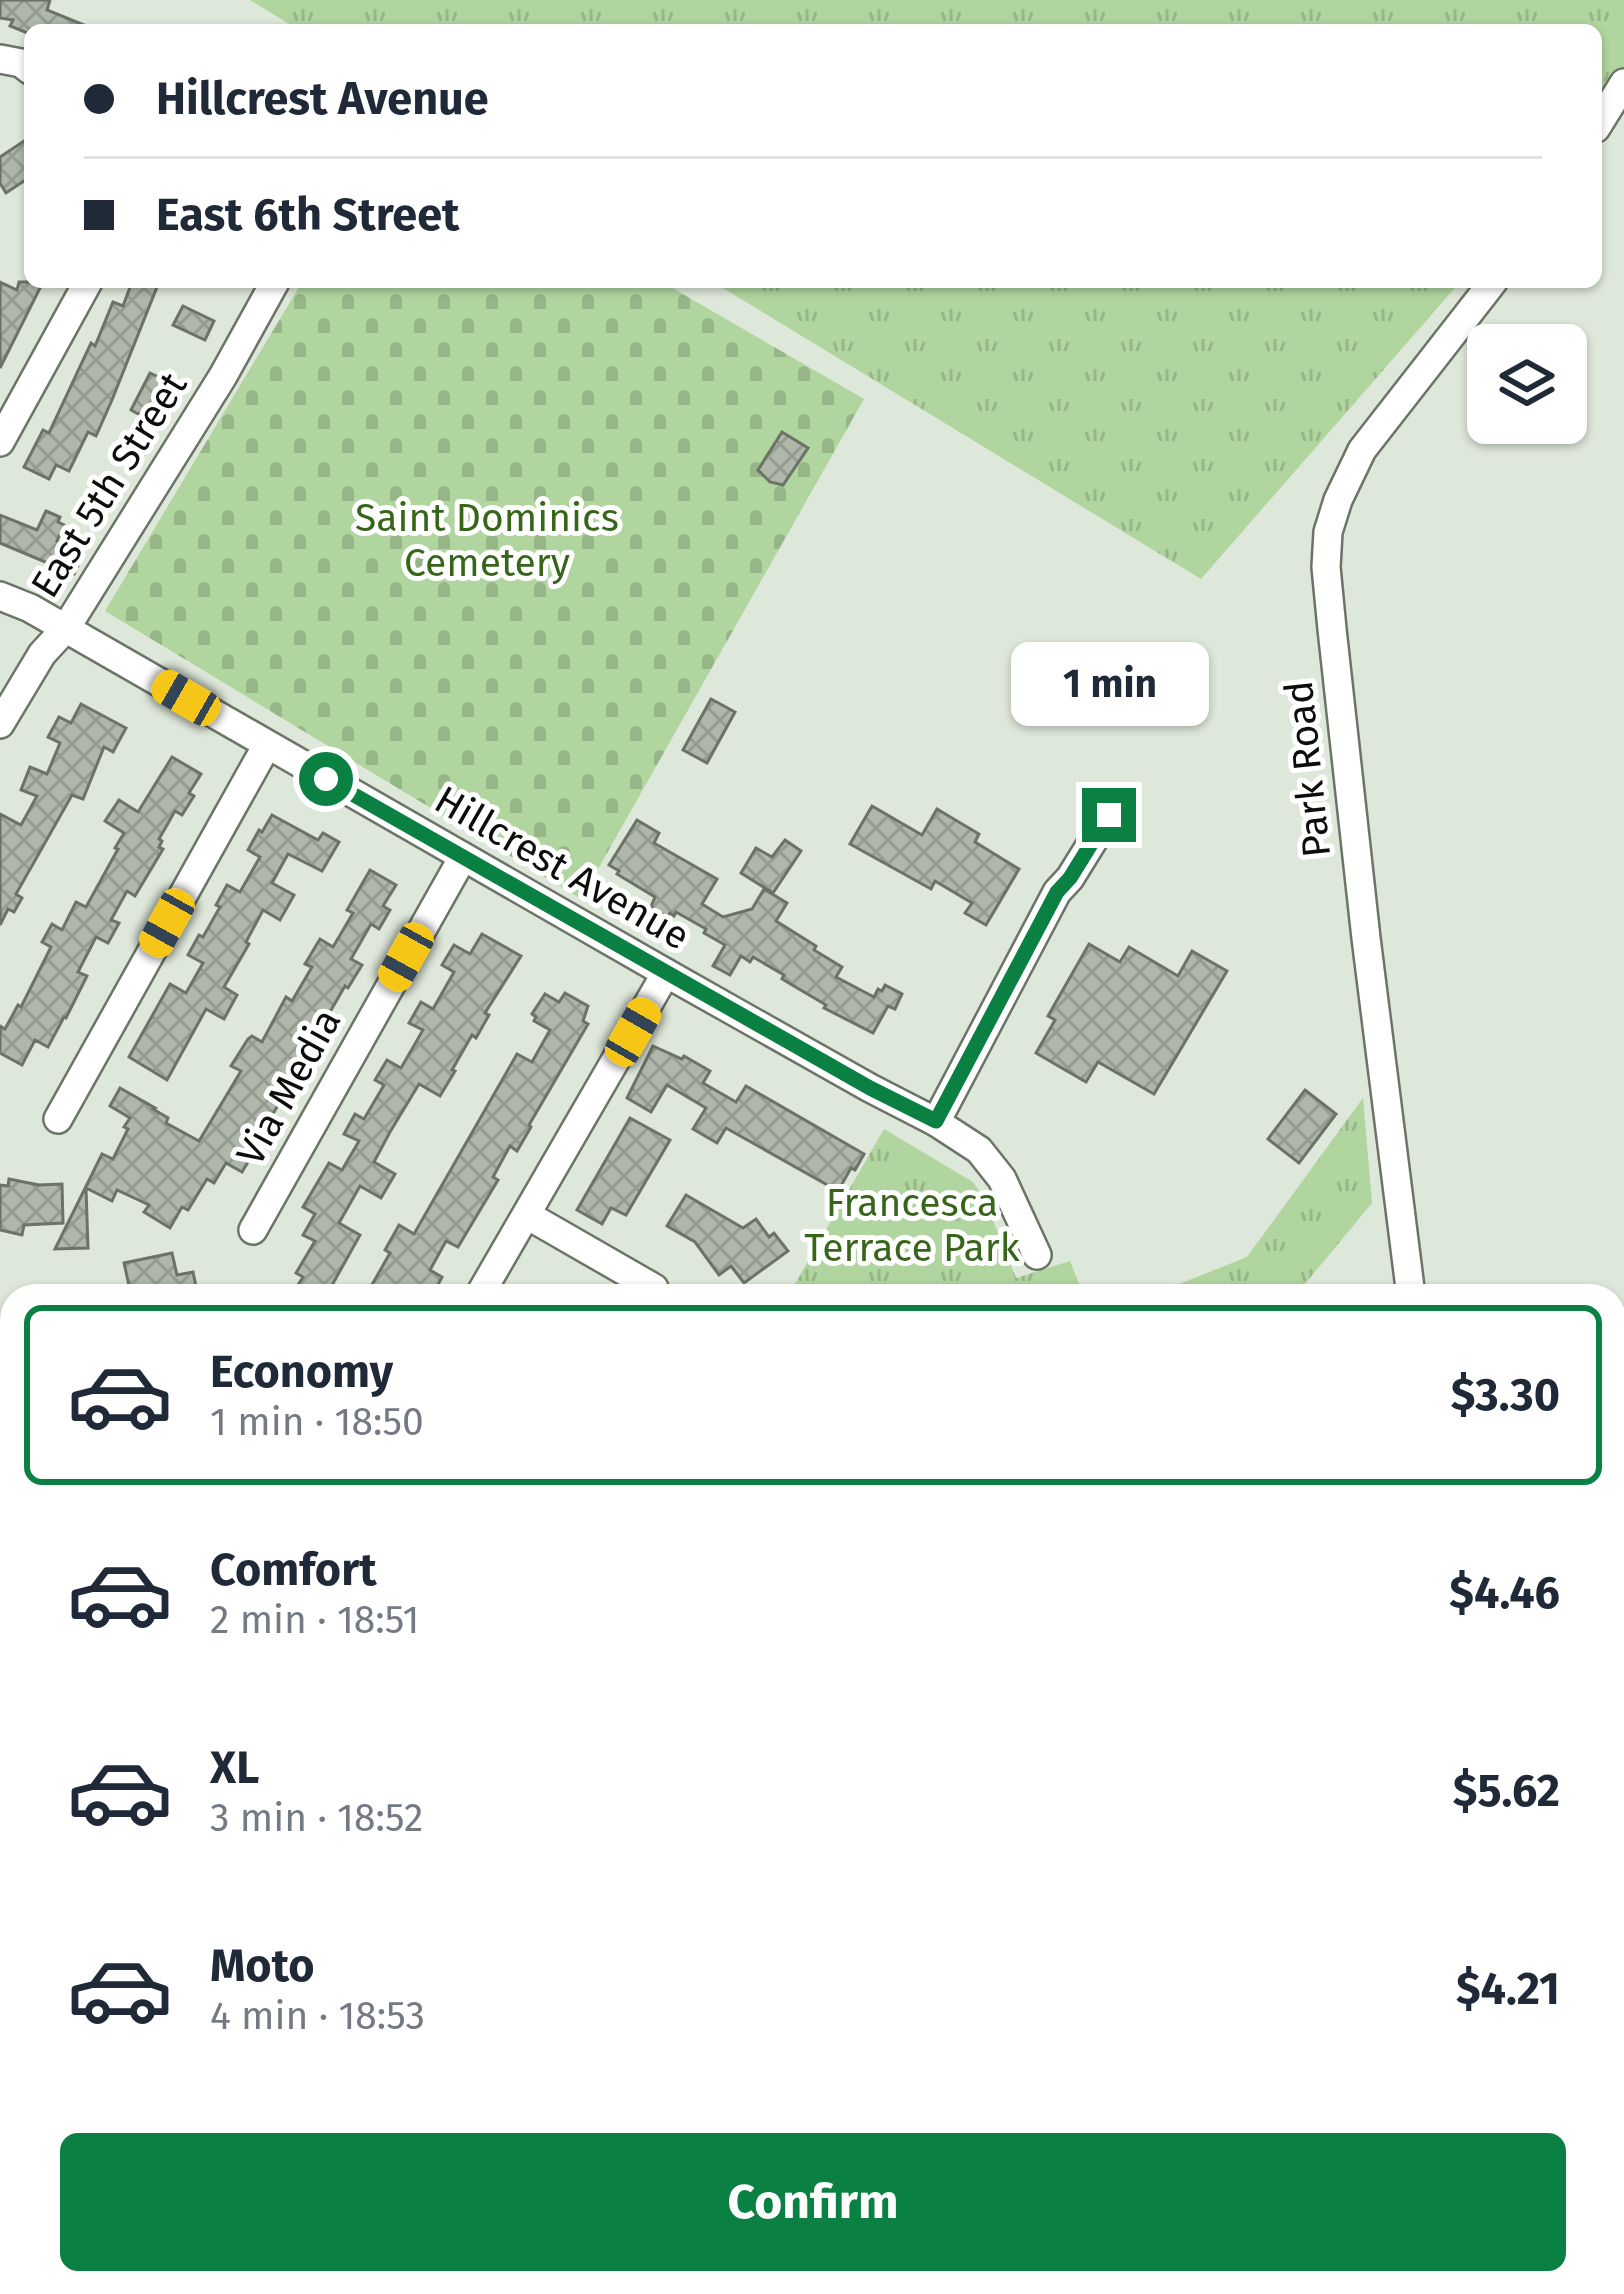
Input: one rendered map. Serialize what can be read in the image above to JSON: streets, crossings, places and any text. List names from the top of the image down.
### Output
{
  "streets": {
    "street": [
      "East 5th Street",
      "Park Road",
      "Hillcrest Avenue",
      "Via Media"
    ]
  },
  "crossings": [
    ["East 5th Street", "Hillcrest Avenue"],
    ["Hillcrest Avenue", "Via Media"]
  ],
  "parks": ["Saint Dominics Cemetery", "Francesca Terrace Park"],
  "page": {
    "banner": ["Hillcrest Avenue", "East 6th Street"],
    "bubble": "1 min",
    "list": [
      {
        "name": "Economy",
        "note": "1 min · 18:50",
        "value": "$3.30"
      },
      {
        "name": "Comfort",
        "note": "2 min · 18:51",
        "value": "$4.46"
      },
      {
        "name": "XL",
        "note": "3 min · 18:52",
        "value": "$5.62"
      },
      {
        "name": "Moto",
        "note": "4 min · 18:53",
        "value": "$4.21"
      }
    ],
    "buttons": "Confirm"
  }
}
